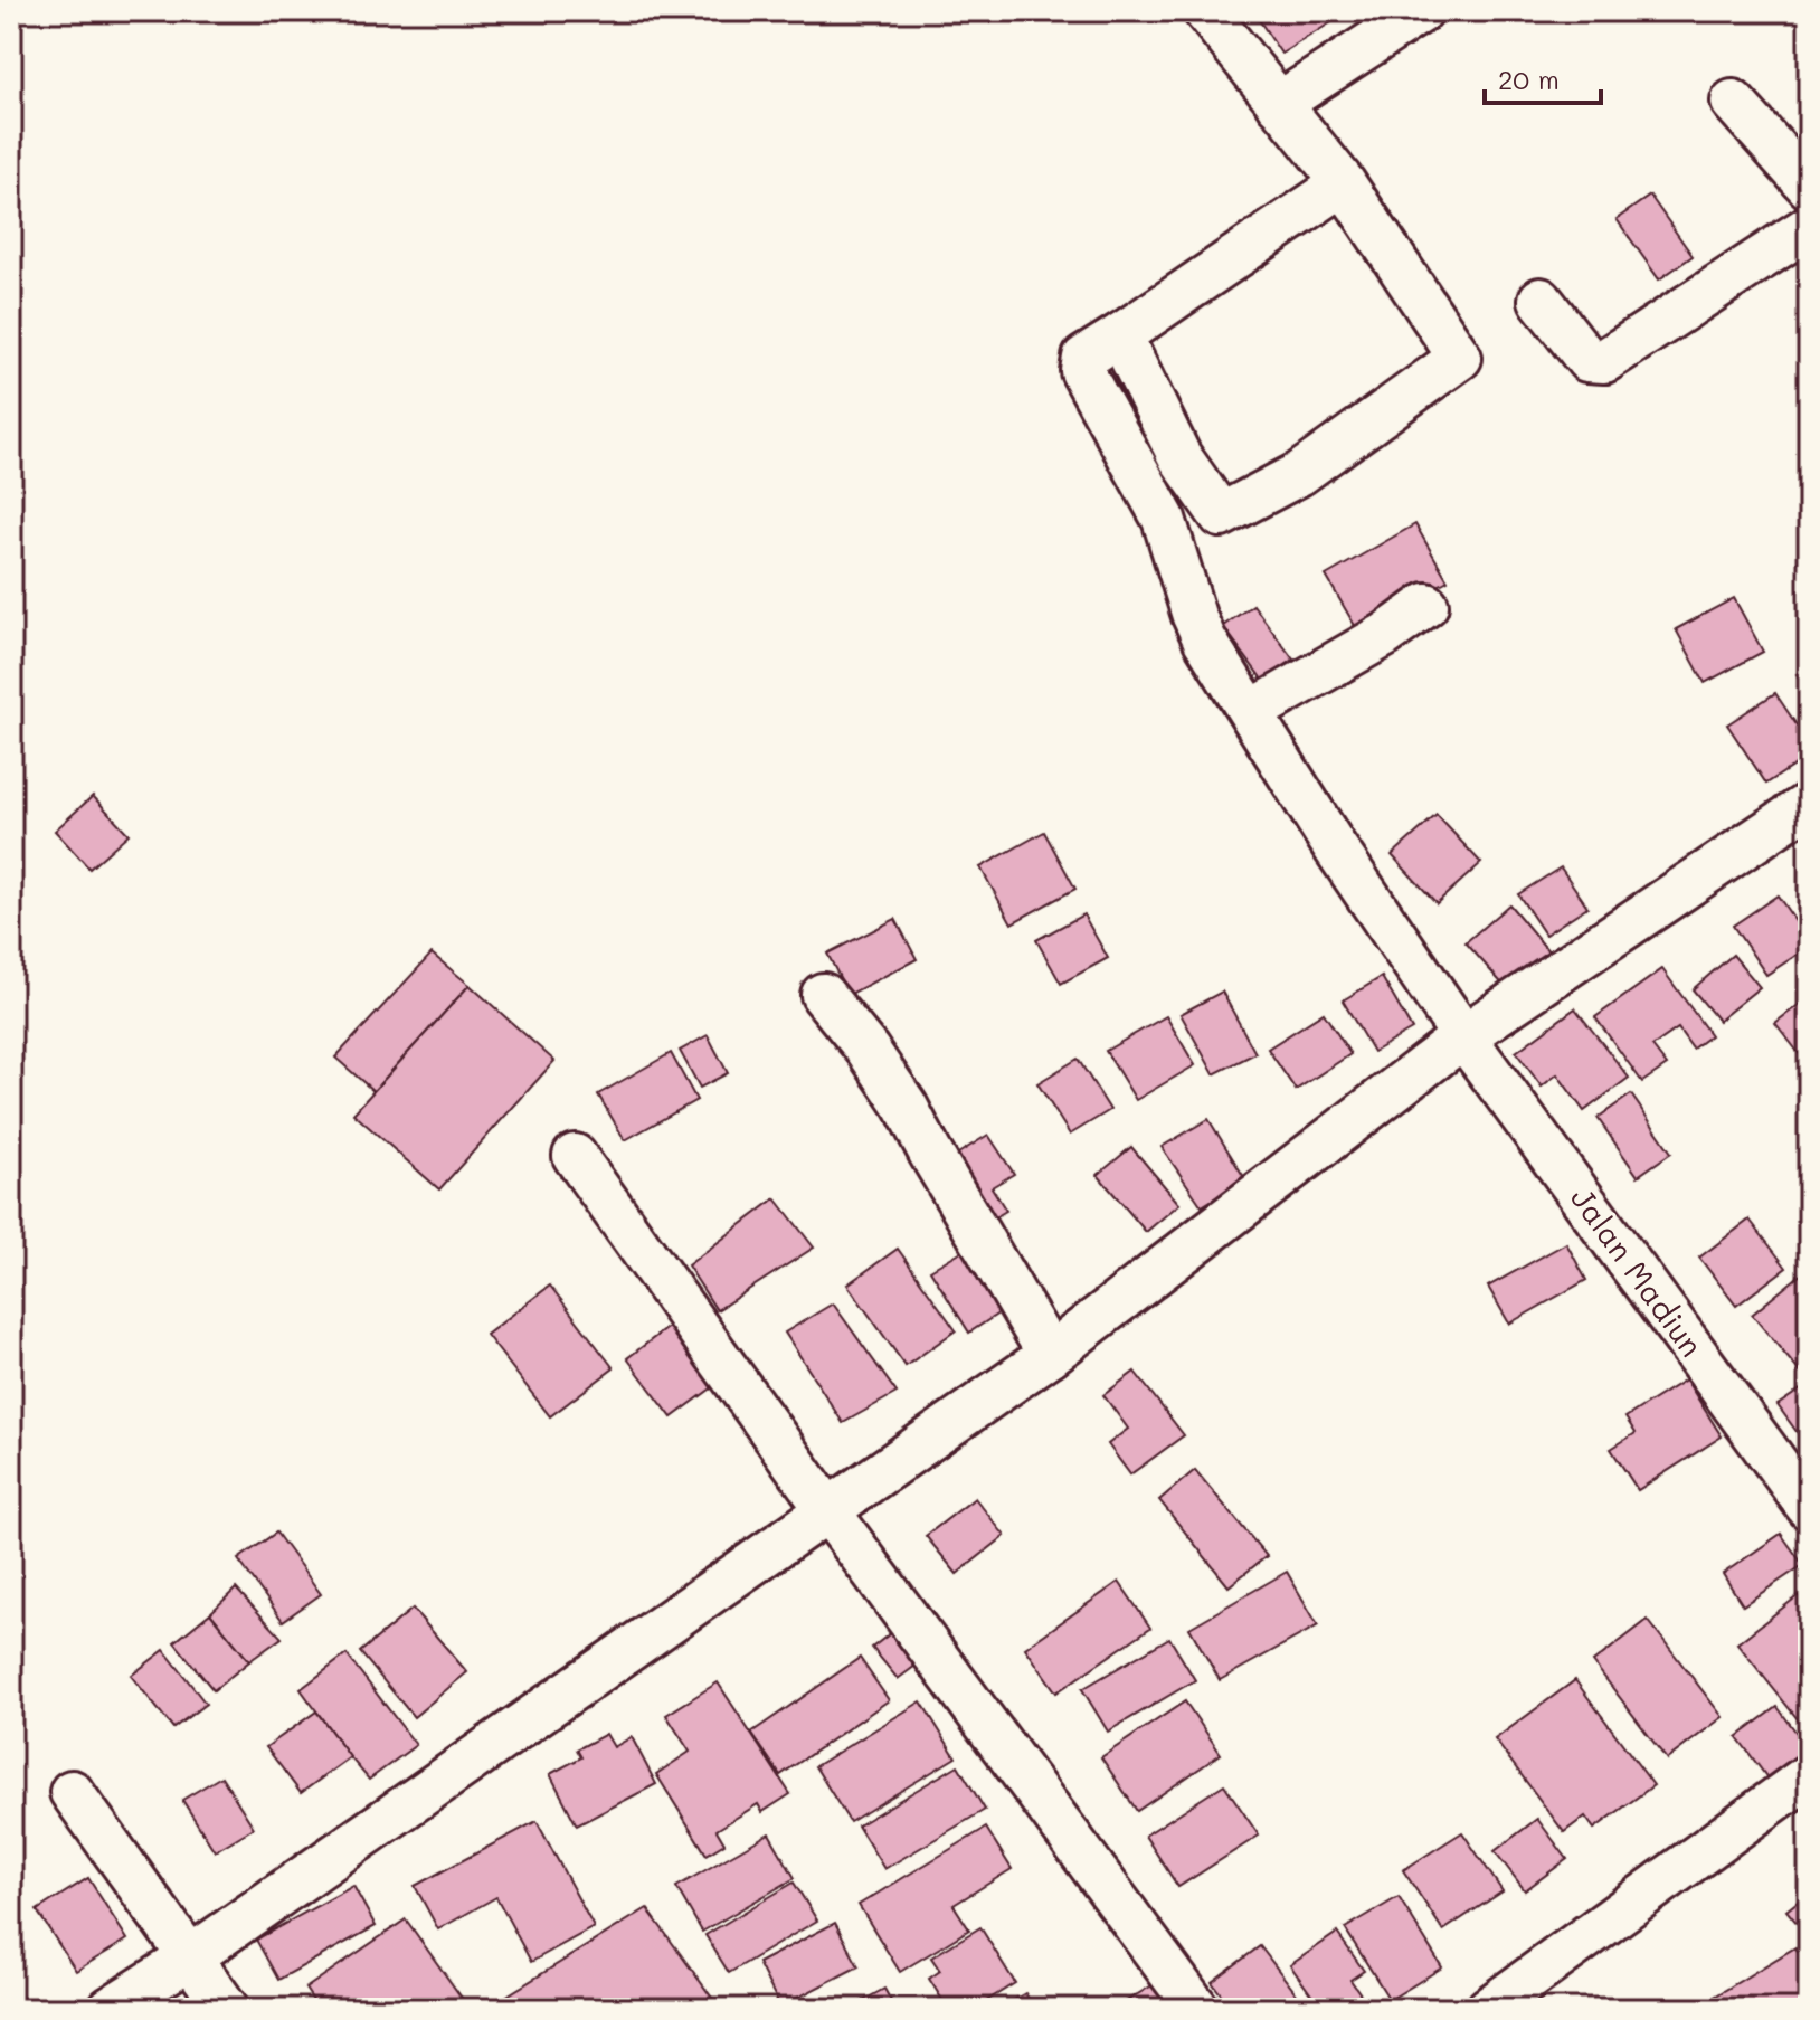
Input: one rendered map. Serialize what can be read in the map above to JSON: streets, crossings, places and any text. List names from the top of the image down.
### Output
{
  "streets": {
    "street": ["Jalan Madiun"]
  },
  "scale_bar": "20 m"
}
